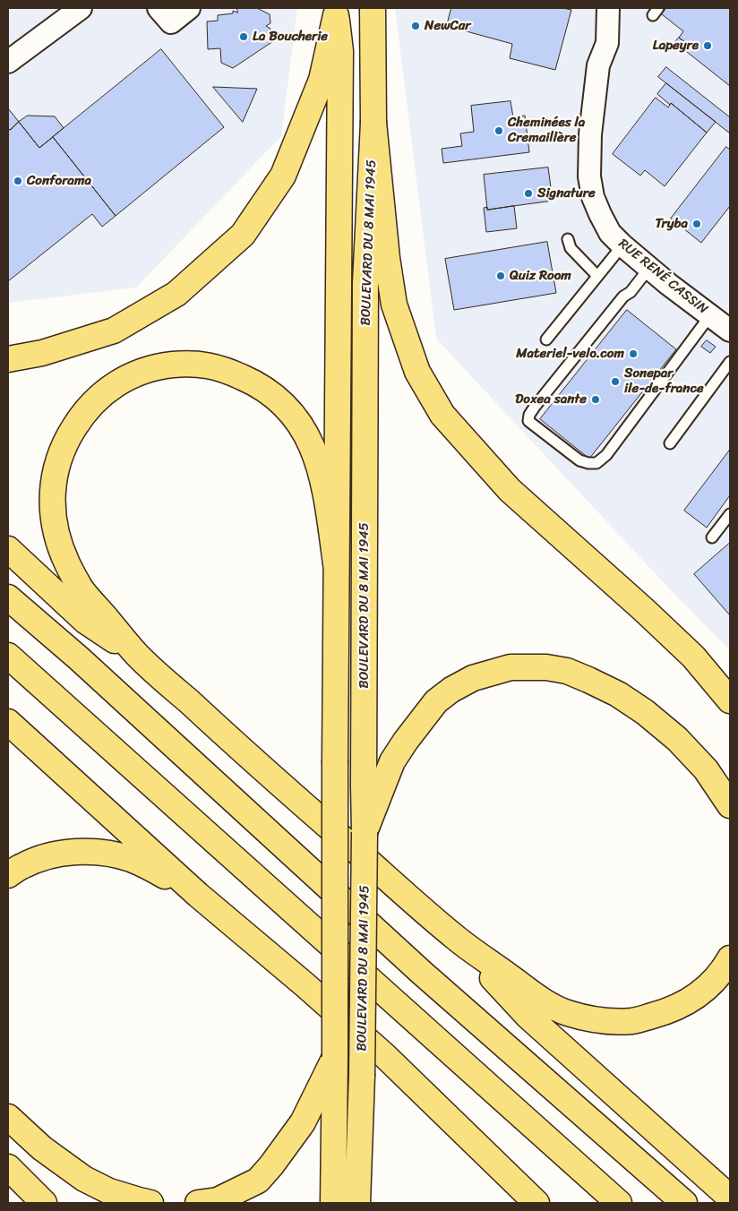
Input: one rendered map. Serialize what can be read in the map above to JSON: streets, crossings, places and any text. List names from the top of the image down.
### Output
{
  "streets": {
    "main road": ["BOULEVARD DU 8 MAI 1945"],
    "street": ["RUE RENÉ CASSIN"]
  },
  "places": [
    "NewCar",
    "La Boucherie",
    "Lapeyre",
    "Cheminées la Cremaillère",
    "Conforama",
    "Signature",
    "Tryba",
    "Quiz Room",
    "Materiel-velo.com",
    "Sonepar ile-de-france",
    "Doxea sante"
  ]
}
